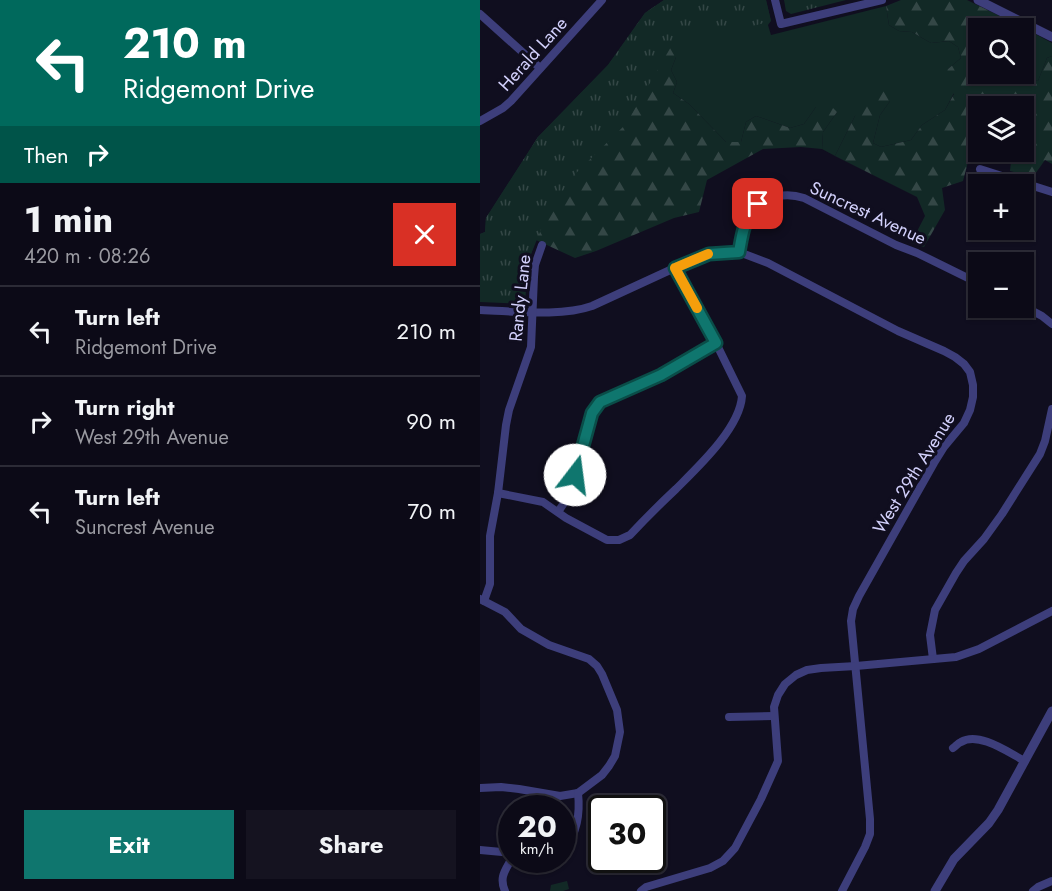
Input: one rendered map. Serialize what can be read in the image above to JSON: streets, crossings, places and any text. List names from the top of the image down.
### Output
{
  "streets": {
    "street": [
      "Herald Lane",
      "Suncrest Avenue",
      "Randy Lane",
      "West 29th Avenue"
    ]
  },
  "crossings": [
    ["Suncrest Avenue", "West 29th Avenue"],
    ["Randy Lane", "West 29th Avenue"]
  ],
  "page": {
    "turn": ["210 m", "Ridgemont Drive"],
    "map_buttons": ["+", "−"],
    "then": "Then",
    "heading": ["1 min", "420 m · 08:26"],
    "list": [
      {
        "name": "Turn left",
        "note": "Ridgemont Drive",
        "value": "210 m"
      },
      {
        "name": "Turn right",
        "note": "West 29th Avenue",
        "value": "90 m"
      },
      {
        "name": "Turn left",
        "note": "Suncrest Avenue",
        "value": "70 m"
      }
    ],
    "speed": "20 km/h",
    "limit": "30",
    "buttons": ["Exit", "Share"]
  }
}
